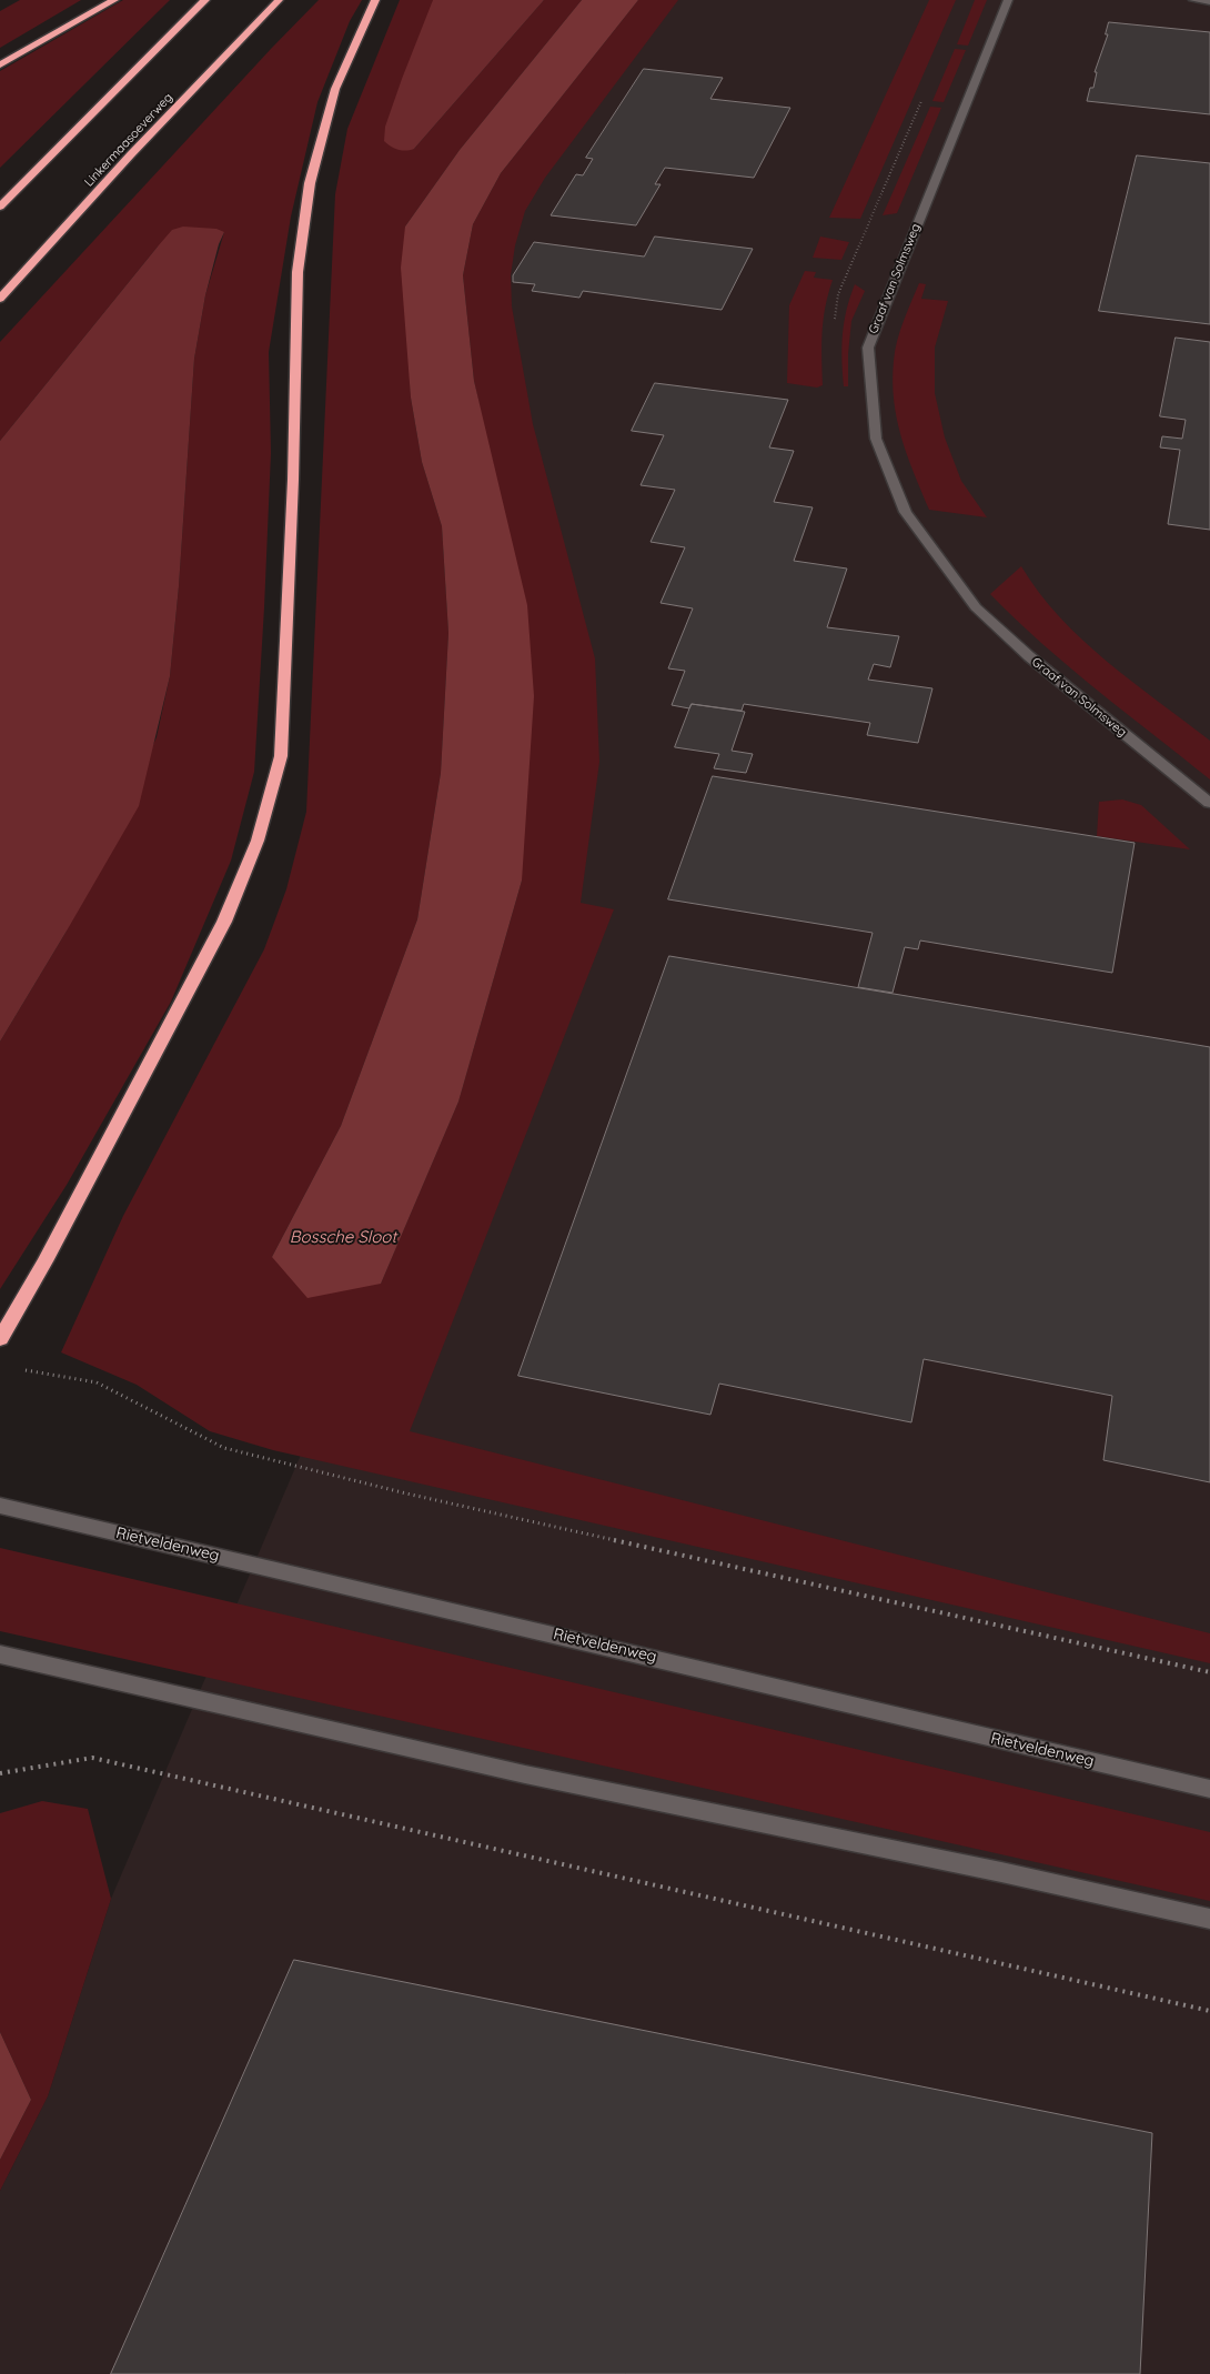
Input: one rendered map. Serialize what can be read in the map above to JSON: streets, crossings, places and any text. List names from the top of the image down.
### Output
{
  "streets": {
    "highway": ["Linkermaasoeverweg"],
    "street": ["Graaf van Solmsweg", "Rietveldenweg"]
  },
  "water": ["Bossche Sloot"]
}
